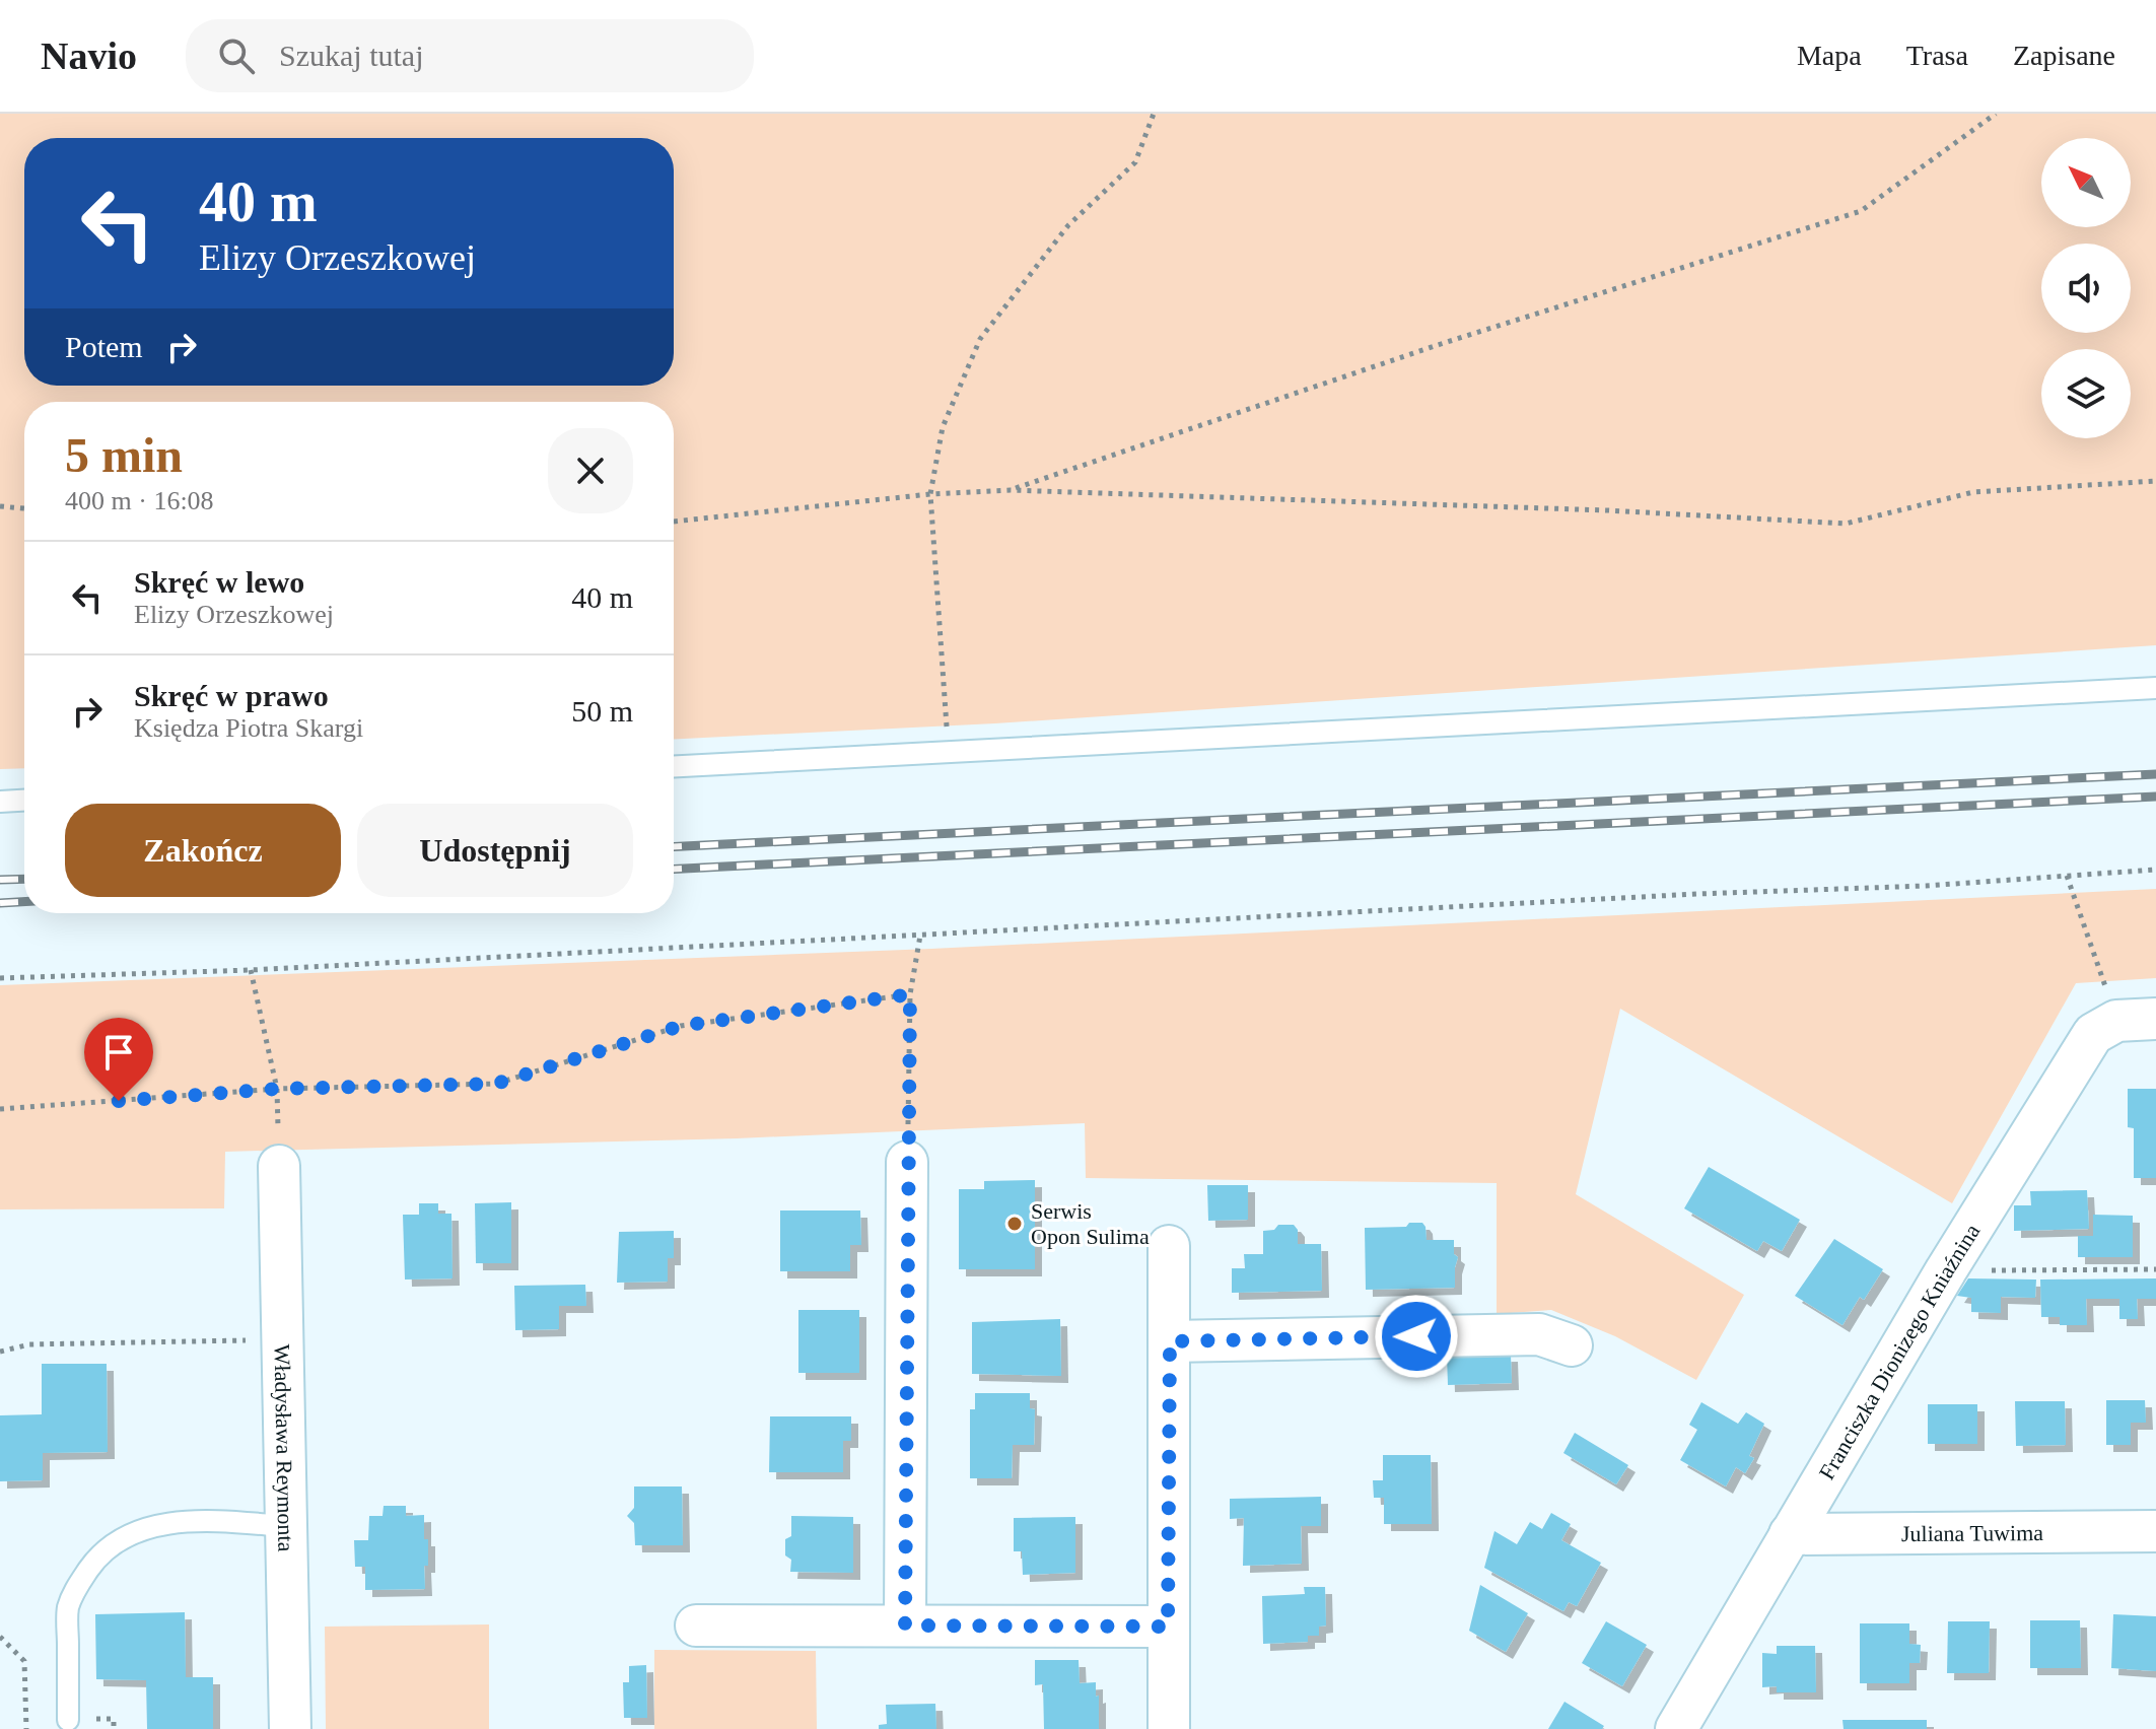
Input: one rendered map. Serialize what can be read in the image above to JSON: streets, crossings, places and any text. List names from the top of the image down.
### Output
{
  "streets": {
    "street": ["Franciszka Dionizego Kniaźnina", "Władysława Reymonta", "Juliana Tuwima"]
  },
  "crossings": [
    ["Franciszka Dionizego Kniaźnina", "Juliana Tuwima"]
  ],
  "places": ["Serwis Opon Sulima"],
  "north": "top left",
  "page": {
    "header": "Navio",
    "search": "Szukaj tutaj",
    "nav": ["Mapa", "Trasa", "Zapisane"],
    "turn": ["40 m", "Elizy Orzeszkowej"],
    "then": "Potem",
    "heading": ["5 min", "400 m · 16:08"],
    "list": [
      {
        "name": "Skręć w lewo",
        "note": "Elizy Orzeszkowej",
        "value": "40 m"
      },
      {
        "name": "Skręć w prawo",
        "note": "Księdza Piotra Skargi",
        "value": "50 m"
      }
    ],
    "buttons": ["Zakończ", "Udostępnij"]
  }
}
